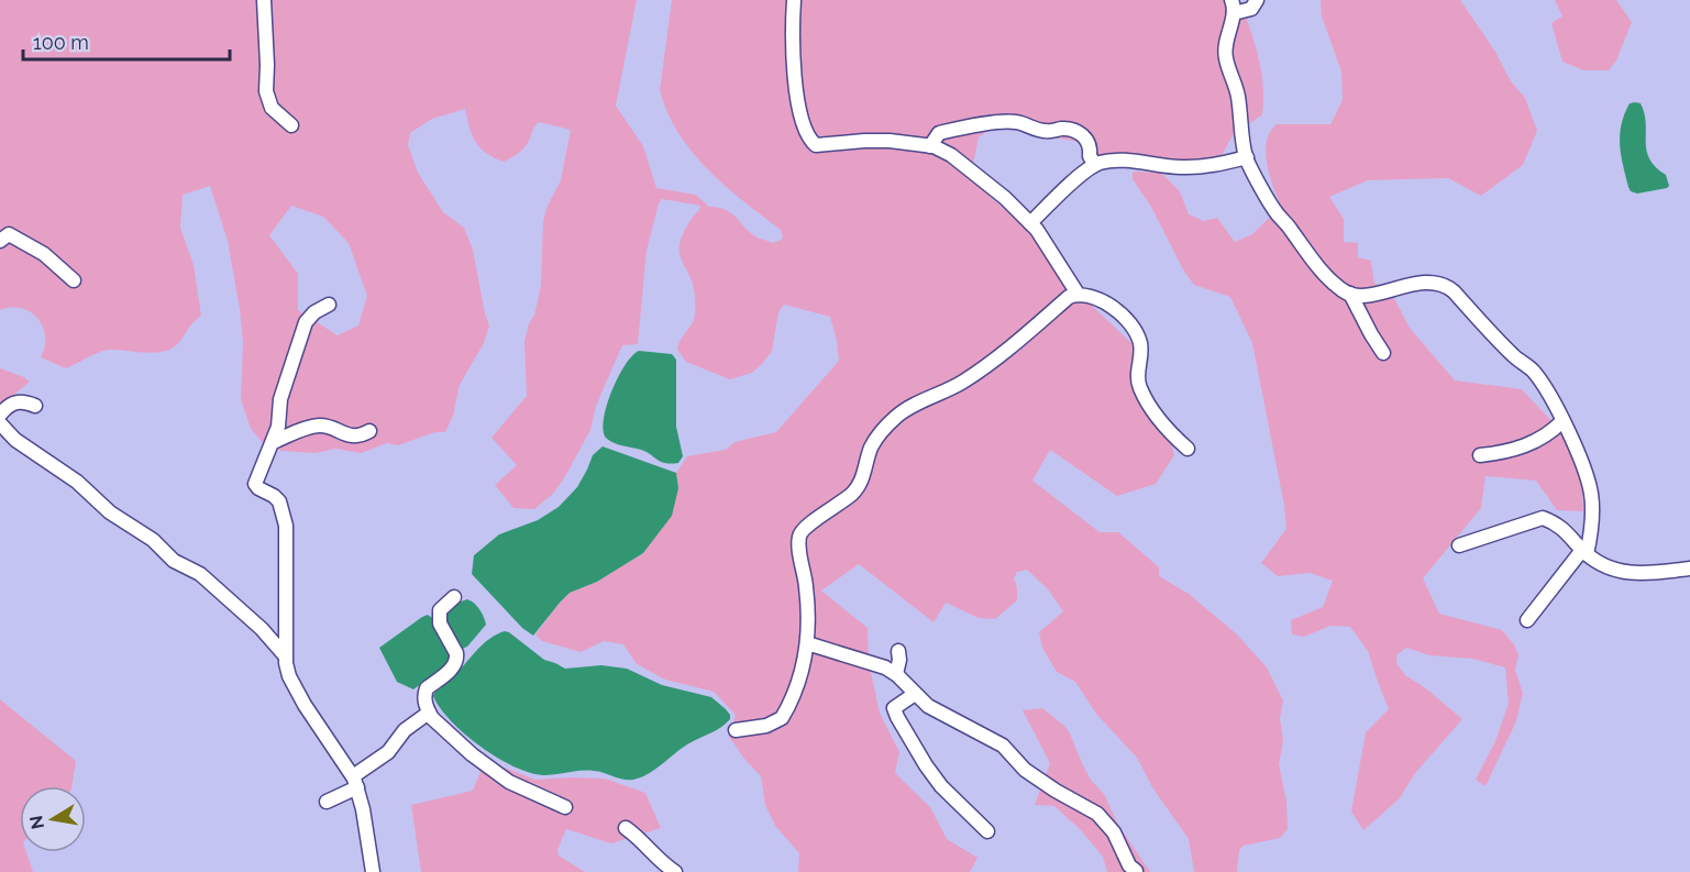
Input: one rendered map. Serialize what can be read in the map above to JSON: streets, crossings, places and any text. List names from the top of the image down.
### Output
{
  "scale_bar": "100 m",
  "north": "left"
}
